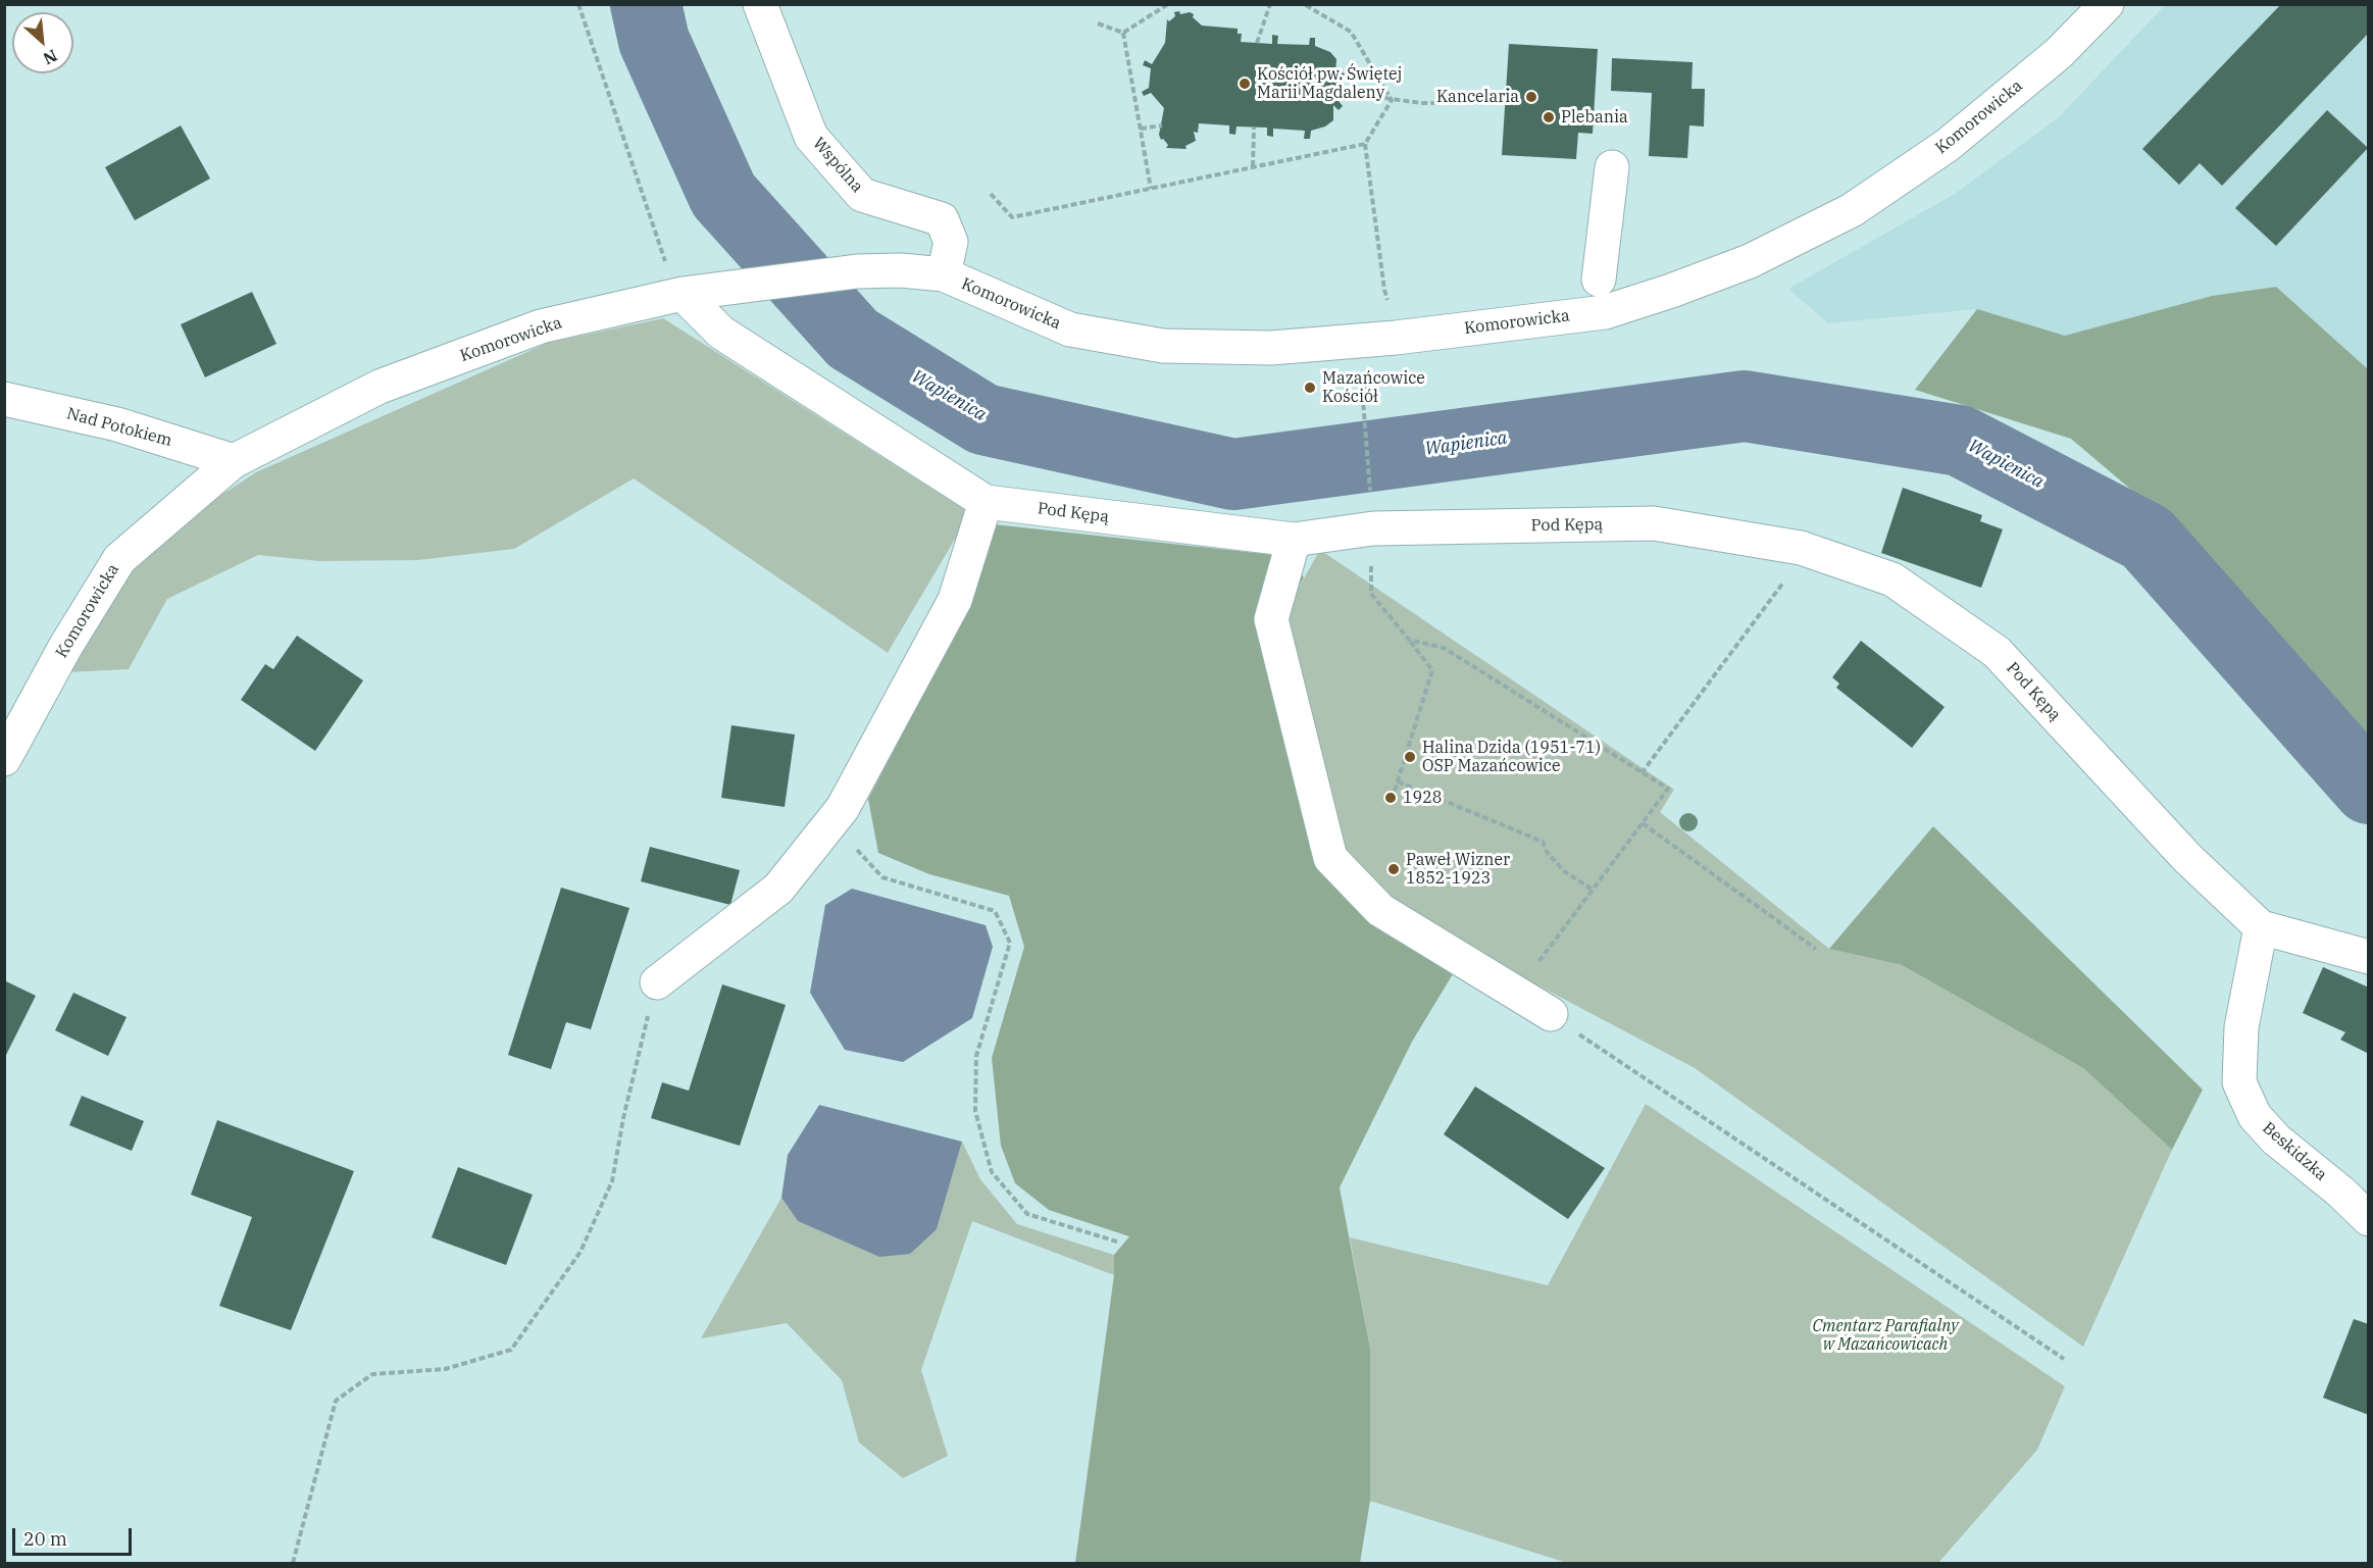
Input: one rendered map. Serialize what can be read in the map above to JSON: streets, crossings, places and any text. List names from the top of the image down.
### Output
{
  "streets": {
    "street": [
      "Komorowicka",
      "Wspólna",
      "Nad Potokiem",
      "Pod Kępą",
      "Beskidzka"
    ]
  },
  "crossings": [
    ["Komorowicka", "Wspólna"],
    ["Komorowicka", "Nad Potokiem"],
    ["Komorowicka", "Pod Kępą"],
    ["Pod Kępą", "Beskidzka"]
  ],
  "water": ["Wapienica"],
  "parks": ["Cmentarz Parafialny w Mazańcowicach"],
  "places": [
    "Kościół pw. Świętej Marii Magdaleny",
    "Kancelaria",
    "Plebania",
    "Mazańcowice Kościół",
    "Halina Dzida (1951-71) OSP Mazańcowice",
    "1928",
    "Paweł Wizner 1852-1923"
  ],
  "scale_bar": "20 m",
  "north": "bottom right"
}
